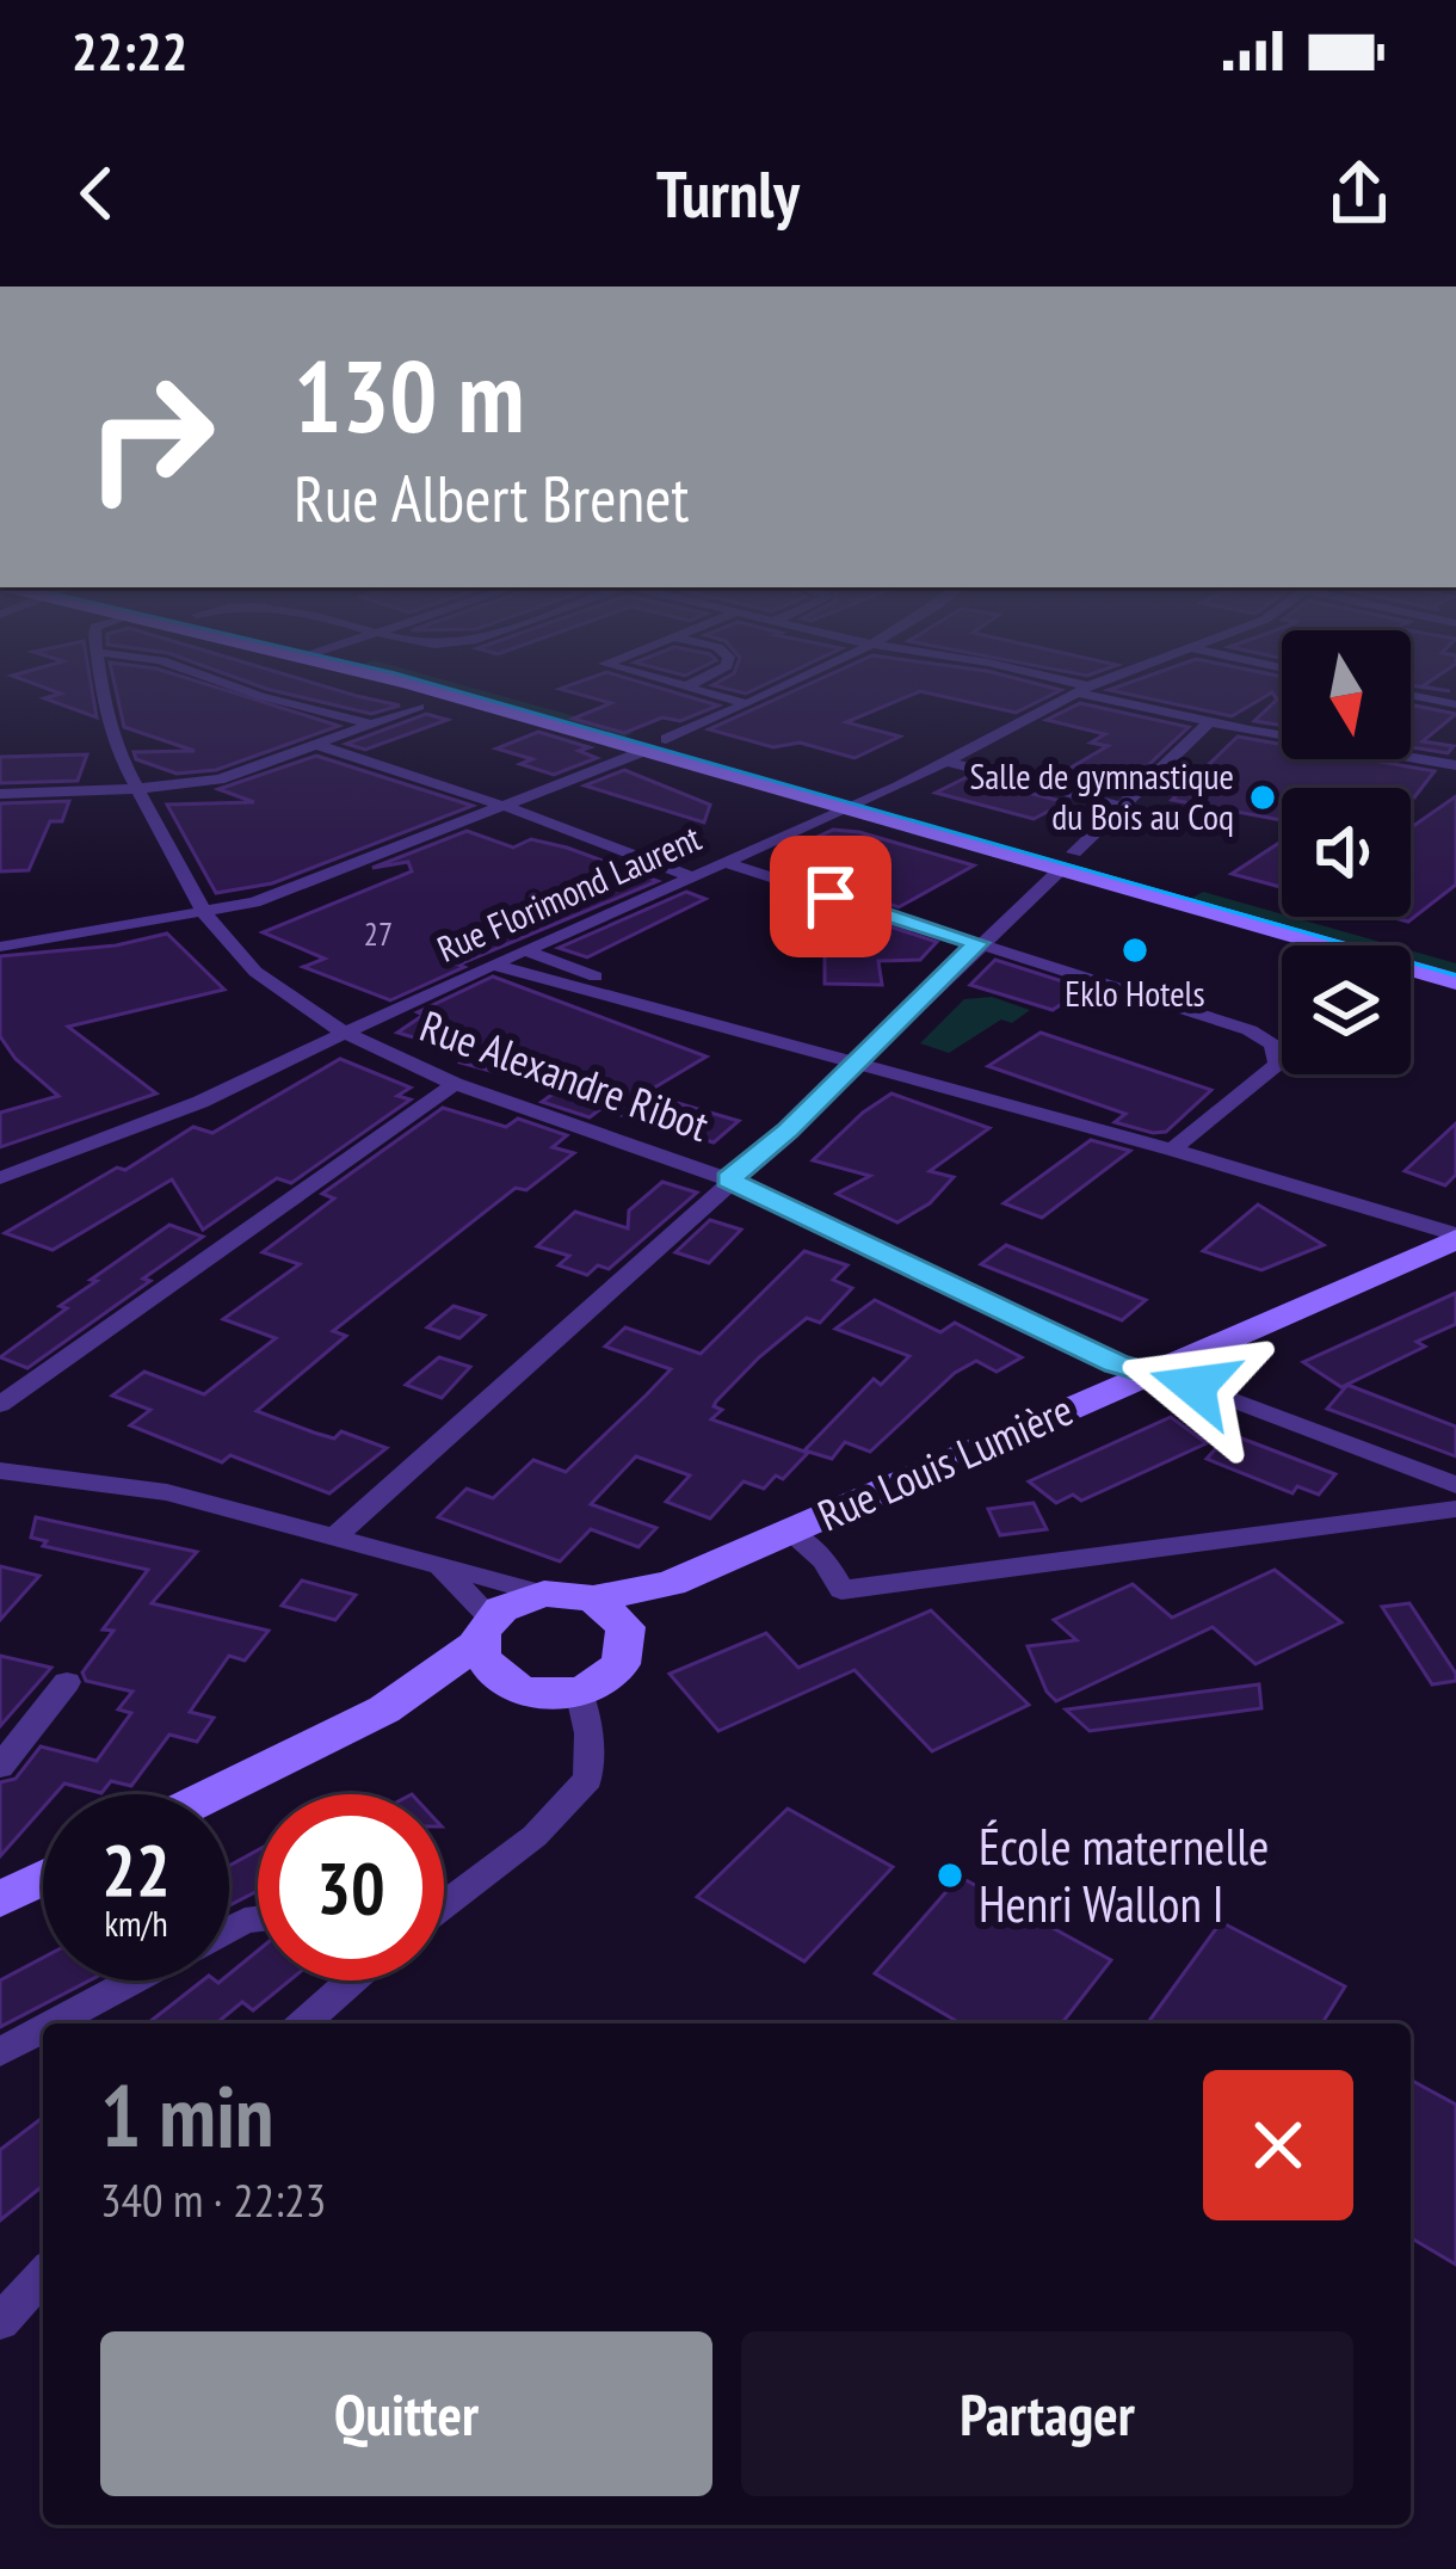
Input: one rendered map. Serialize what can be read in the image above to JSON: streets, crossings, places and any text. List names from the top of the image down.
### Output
{
  "streets": {
    "main road": ["Rue Louis Lumière"],
    "street": ["Rue Florimond Laurent", "Rue Alexandre Ribot"]
  },
  "crossings": [
    ["Rue Florimond Laurent", "Rue Alexandre Ribot"],
    ["Rue Alexandre Ribot", "Rue Louis Lumière"]
  ],
  "places": ["Salle de gymnastique du Bois au Coq", "Eklo Hotels", "École maternelle Henri Wallon I"],
  "house_numbers": ["27"],
  "north": "bottom",
  "page": {
    "status": "22:22",
    "header": "Turnly",
    "turn": ["130 m", "Rue Albert Brenet"],
    "speed": "22 km/h",
    "limit": "30",
    "heading": ["1 min", "340 m · 22:23"],
    "buttons": ["Quitter", "Partager"]
  }
}
